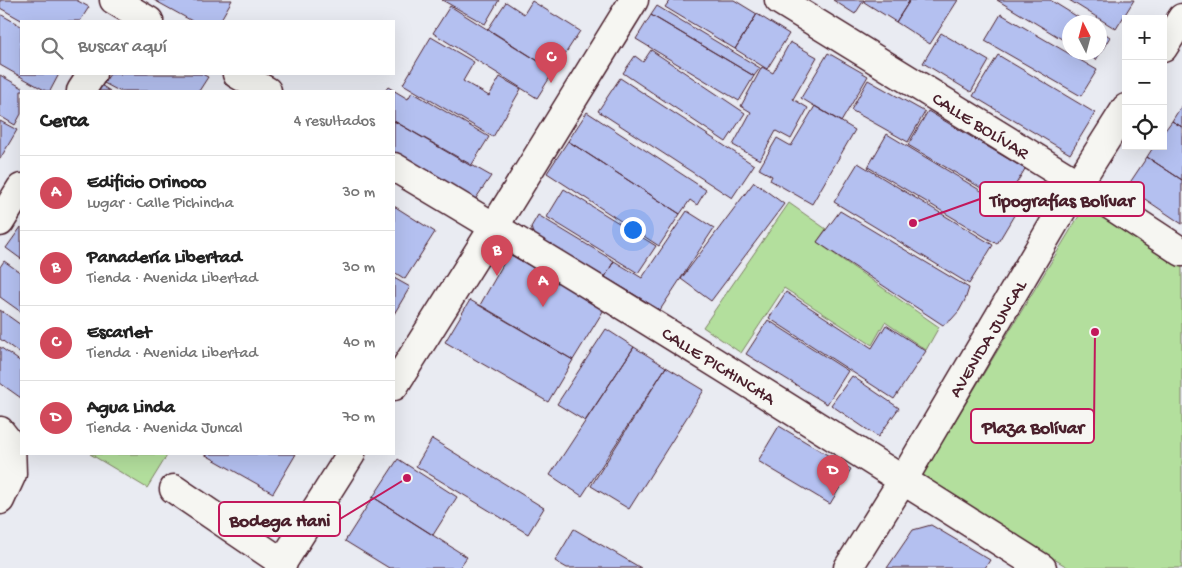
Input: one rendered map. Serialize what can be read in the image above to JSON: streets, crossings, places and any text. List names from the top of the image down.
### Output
{
  "streets": {
    "street": ["CALLE BOLÍVAR", "AVENIDA JUNCAL", "CALLE PICHINCHA"]
  },
  "crossings": [
    ["CALLE BOLÍVAR", "AVENIDA JUNCAL"],
    ["AVENIDA JUNCAL", "CALLE PICHINCHA"]
  ],
  "places": ["Tipografías Bolívar", "Plaza Bolívar", "Bodega Hani"],
  "north": "top",
  "page": {
    "map_buttons": ["+", "−"],
    "search": "Buscar aquí",
    "pins": [
      "C",
      "B",
      "A",
      "D"
    ],
    "heading": ["Cerca", "4 resultados"],
    "list": [
      {
        "mark": "A",
        "name": "Edificio Orinoco",
        "note": "Lugar · Calle Pichincha",
        "value": "30 m"
      },
      {
        "mark": "B",
        "name": "Panadería Libertad",
        "note": "Tienda · Avenida Libertad",
        "value": "30 m"
      },
      {
        "mark": "C",
        "name": "Escarlet",
        "note": "Tienda · Avenida Libertad",
        "value": "40 m"
      },
      {
        "mark": "D",
        "name": "Agua Linda",
        "note": "Tienda · Avenida Juncal",
        "value": "70 m"
      }
    ]
  }
}
